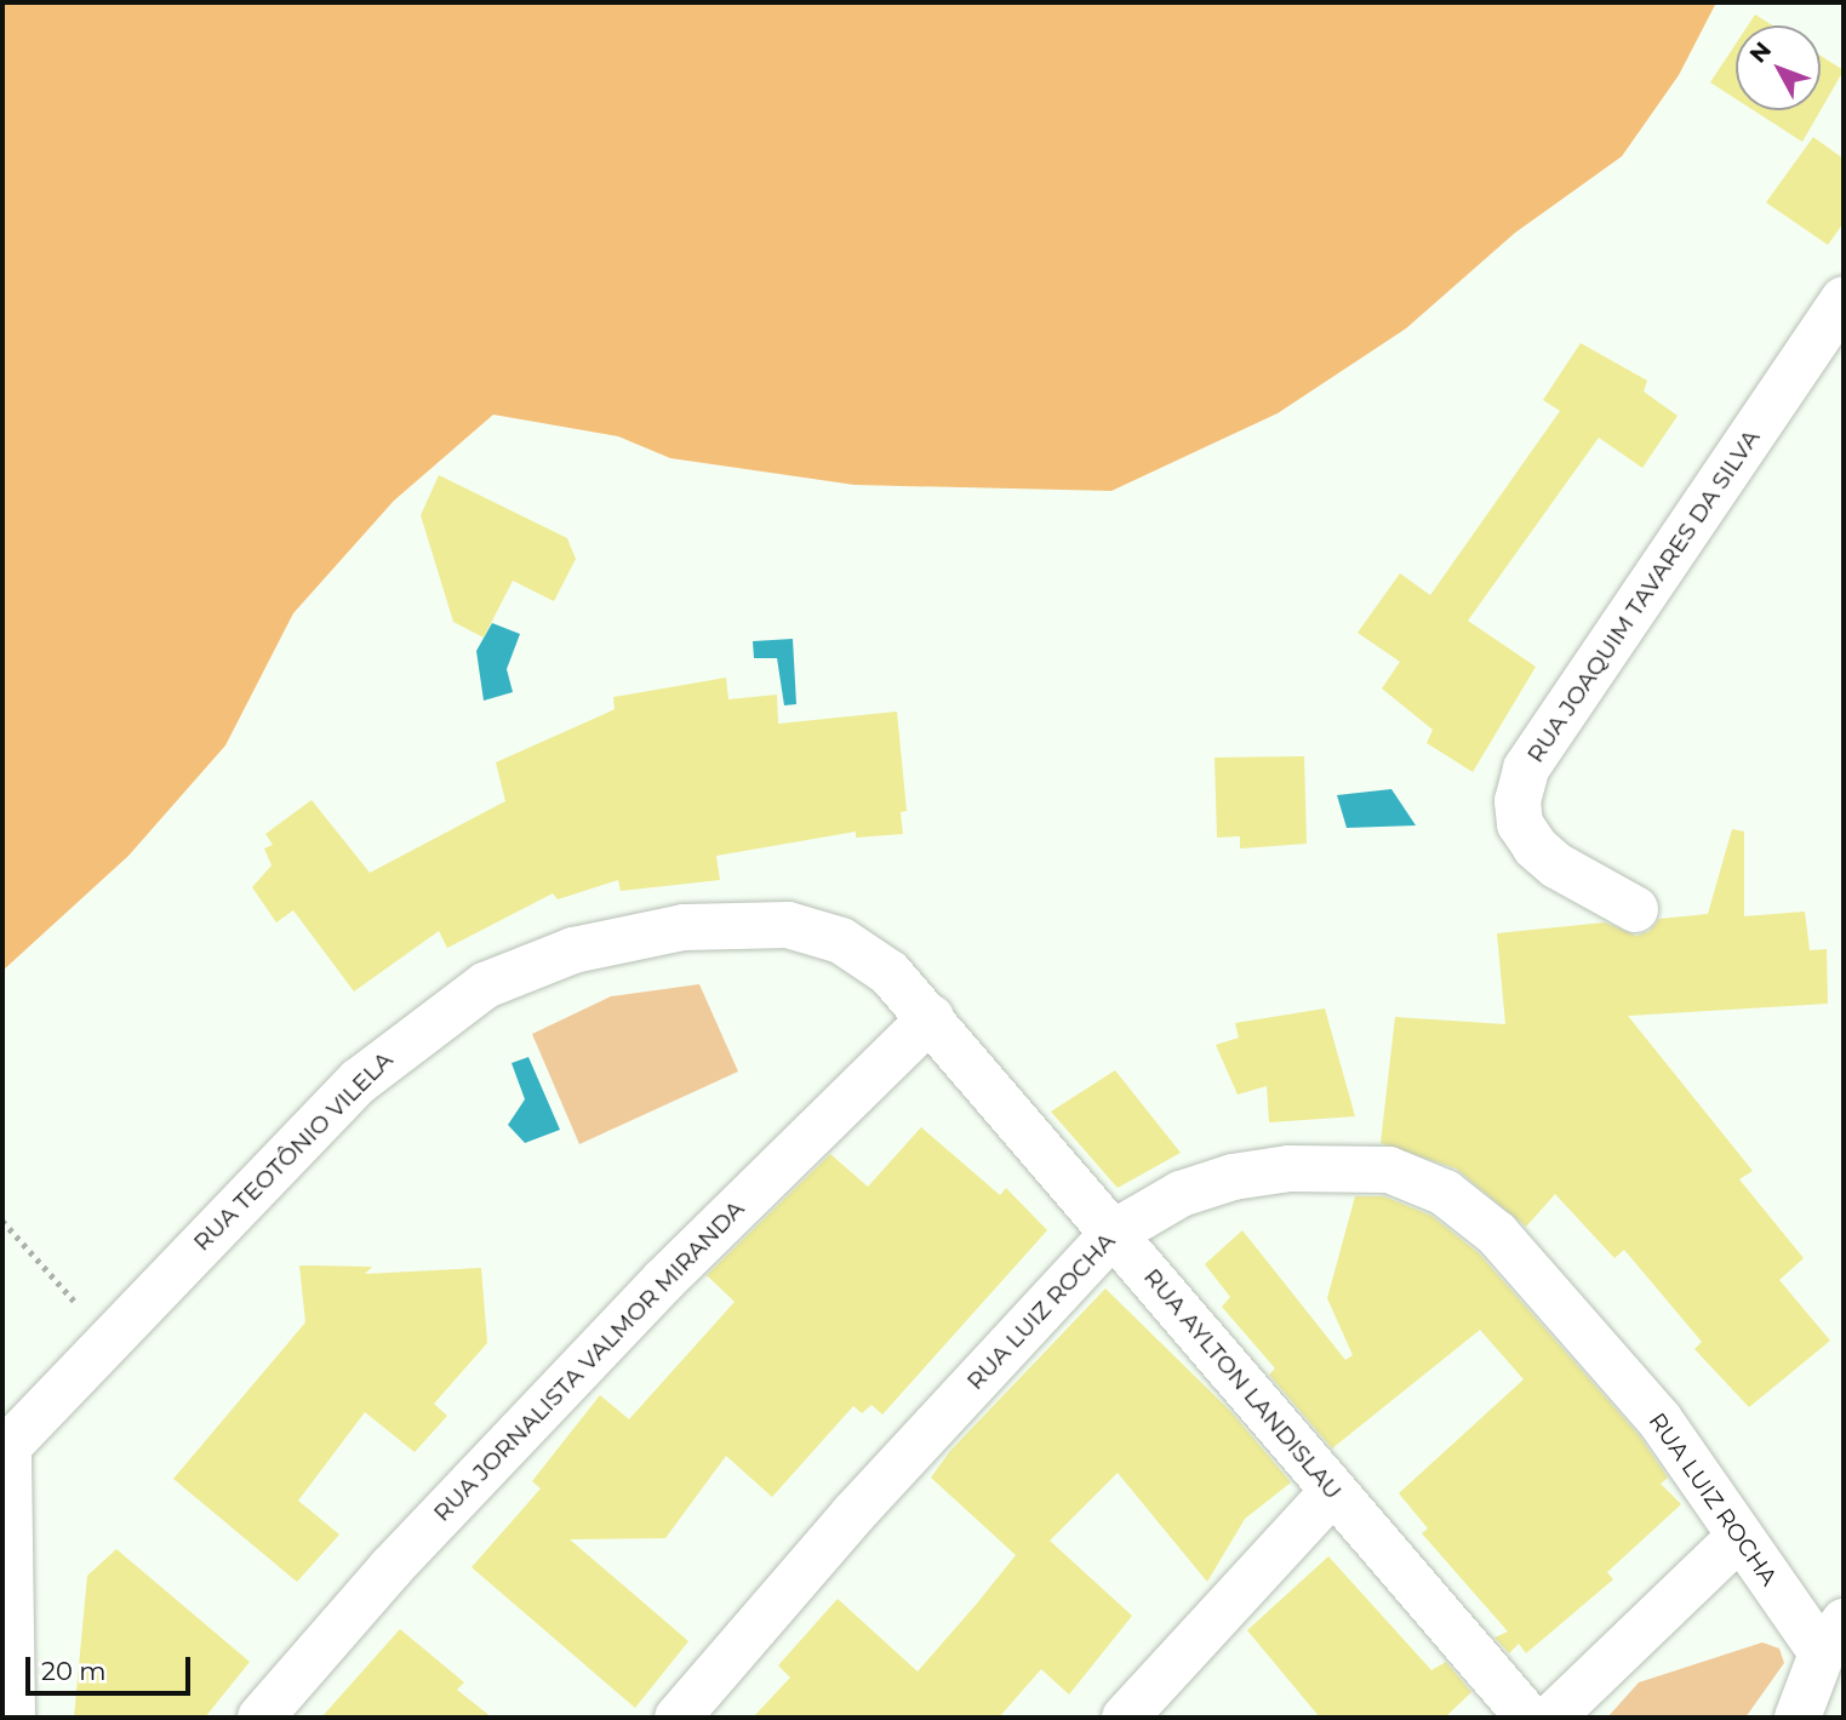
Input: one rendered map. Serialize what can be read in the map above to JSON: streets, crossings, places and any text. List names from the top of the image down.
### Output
{
  "streets": {
    "street": [
      "RUA JOAQUIM TAVARES DA SILVA",
      "RUA TEOTÔNIO VILELA",
      "RUA LUIZ ROCHA",
      "RUA JORNALISTA VALMOR MIRANDA",
      "RUA AYLTON LANDISLAU"
    ]
  },
  "crossings": [
    ["RUA TEOTÔNIO VILELA", "RUA AYLTON LANDISLAU"],
    ["RUA LUIZ ROCHA", "RUA AYLTON LANDISLAU"],
    ["RUA JORNALISTA VALMOR MIRANDA", "RUA AYLTON LANDISLAU"]
  ],
  "scale_bar": "20 m",
  "north": "top left"
}
